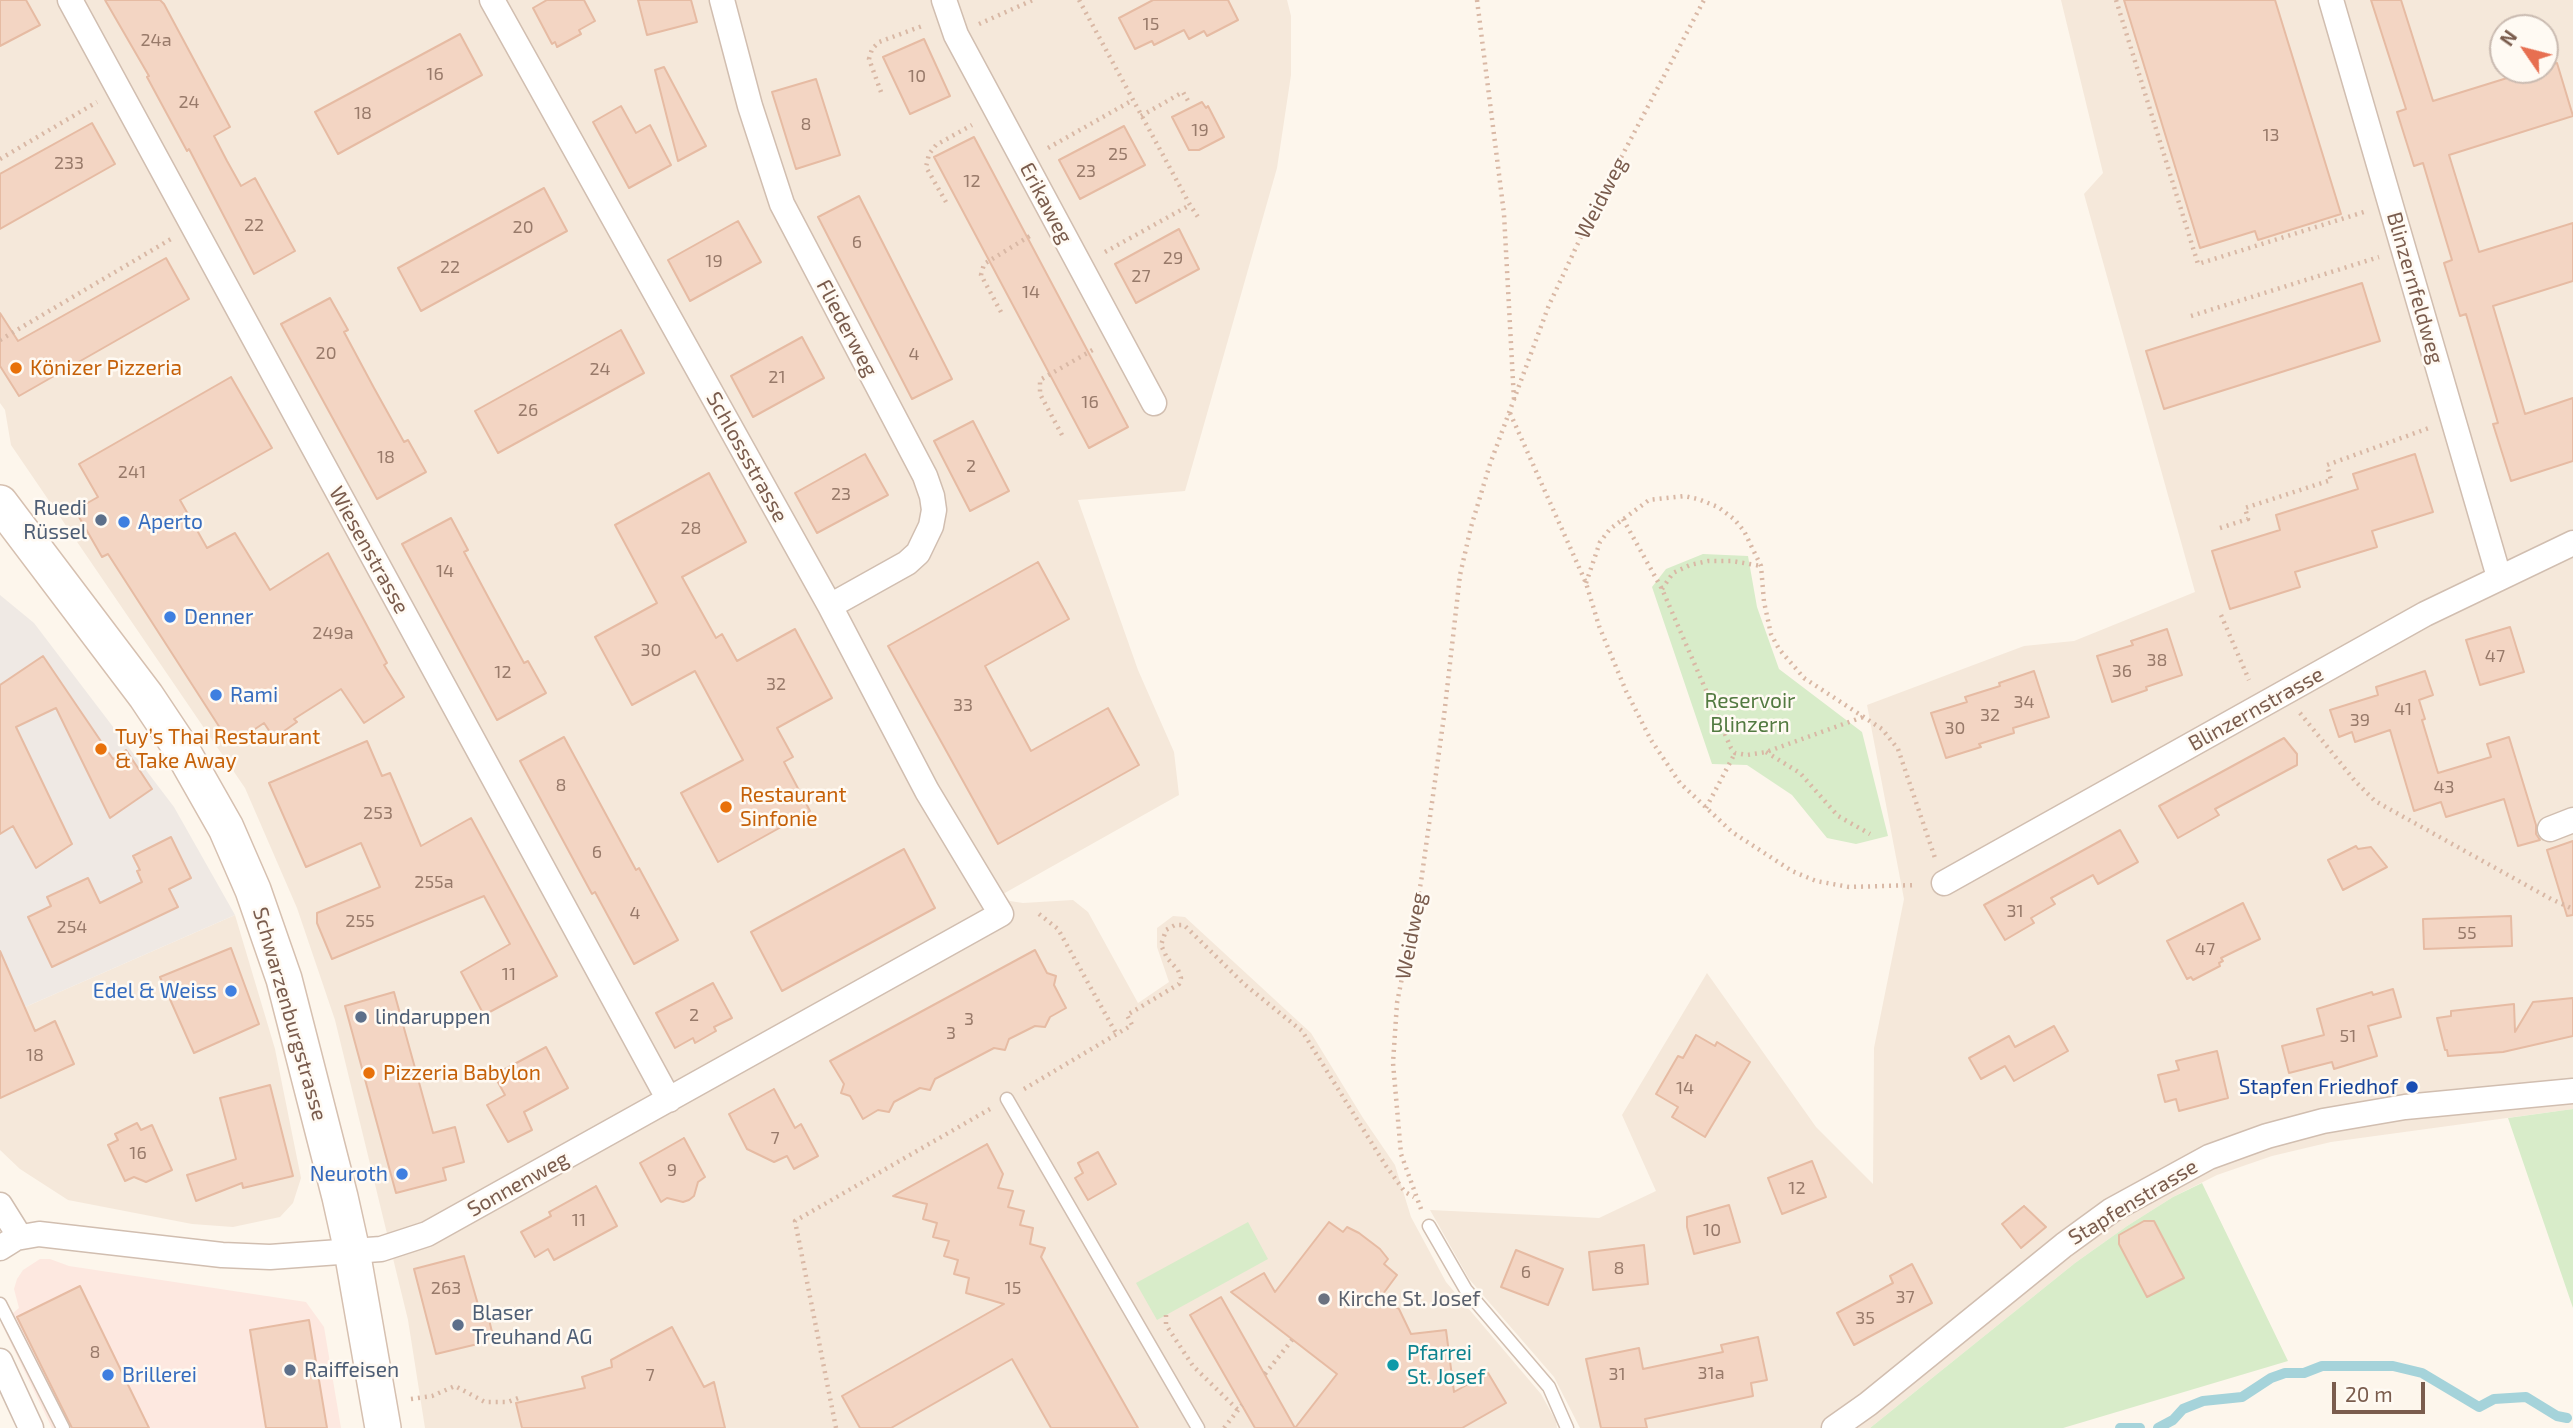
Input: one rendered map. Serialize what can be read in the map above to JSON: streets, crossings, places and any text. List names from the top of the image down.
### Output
{
  "streets": {
    "main road": ["Schwarzenburgstrasse"],
    "street": [
      "Erikaweg",
      "Blinzernfeldweg",
      "Fliederweg",
      "Schlossstrasse",
      "Wiesenstrasse",
      "Blinzernstrasse",
      "Sonnenweg",
      "Stapfenstrasse"
    ],
    "path": ["Weidweg"]
  },
  "crossings": [
    ["Blinzernfeldweg", "Blinzernstrasse"],
    ["Fliederweg", "Schlossstrasse"],
    ["Schlossstrasse", "Sonnenweg"],
    ["Wiesenstrasse", "Sonnenweg"],
    ["Schwarzenburgstrasse", "Sonnenweg"]
  ],
  "parks": ["Reservoir Blinzern"],
  "places": [
    "Könizer Pizzeria",
    "Ruedi Rüssel",
    "Aperto",
    "Denner",
    "Rami",
    "Tuy’s Thai Restaurant & Take Away",
    "Restaurant Sinfonie",
    "Edel & Weiss",
    "lindaruppen",
    "Pizzeria Babylon",
    "Stapfen Friedhof",
    "Neuroth",
    "Kirche St. Josef",
    "Blaser Treuhand AG",
    "Pfarrei St. Josef",
    "Raiffeisen",
    "Brillerei"
  ],
  "house_numbers": [
    "15",
    "24a",
    "16",
    "10",
    "24",
    "18",
    "8",
    "19",
    "13",
    "25",
    "233",
    "23",
    "12",
    "22",
    "20",
    "6",
    "29",
    "19",
    "22",
    "27",
    "14",
    "20",
    "4",
    "24",
    "21",
    "16",
    "26",
    "18",
    "2",
    "241",
    "23",
    "28",
    "14",
    "249a",
    "30",
    "47",
    "38",
    "36",
    "12",
    "32",
    "34",
    "33",
    "41",
    "32",
    "39",
    "30",
    "8",
    "43",
    "253",
    "6",
    "255a",
    "31",
    "4",
    "255",
    "254",
    "55",
    "47",
    "11",
    "2",
    "3",
    "3",
    "51",
    "18",
    "14",
    "7",
    "16",
    "9",
    "12",
    "11",
    "10",
    "8",
    "6",
    "263",
    "15",
    "37",
    "35",
    "8",
    "31a",
    "31",
    "7"
  ],
  "scale_bar": "20 m",
  "north": "top left"
}
